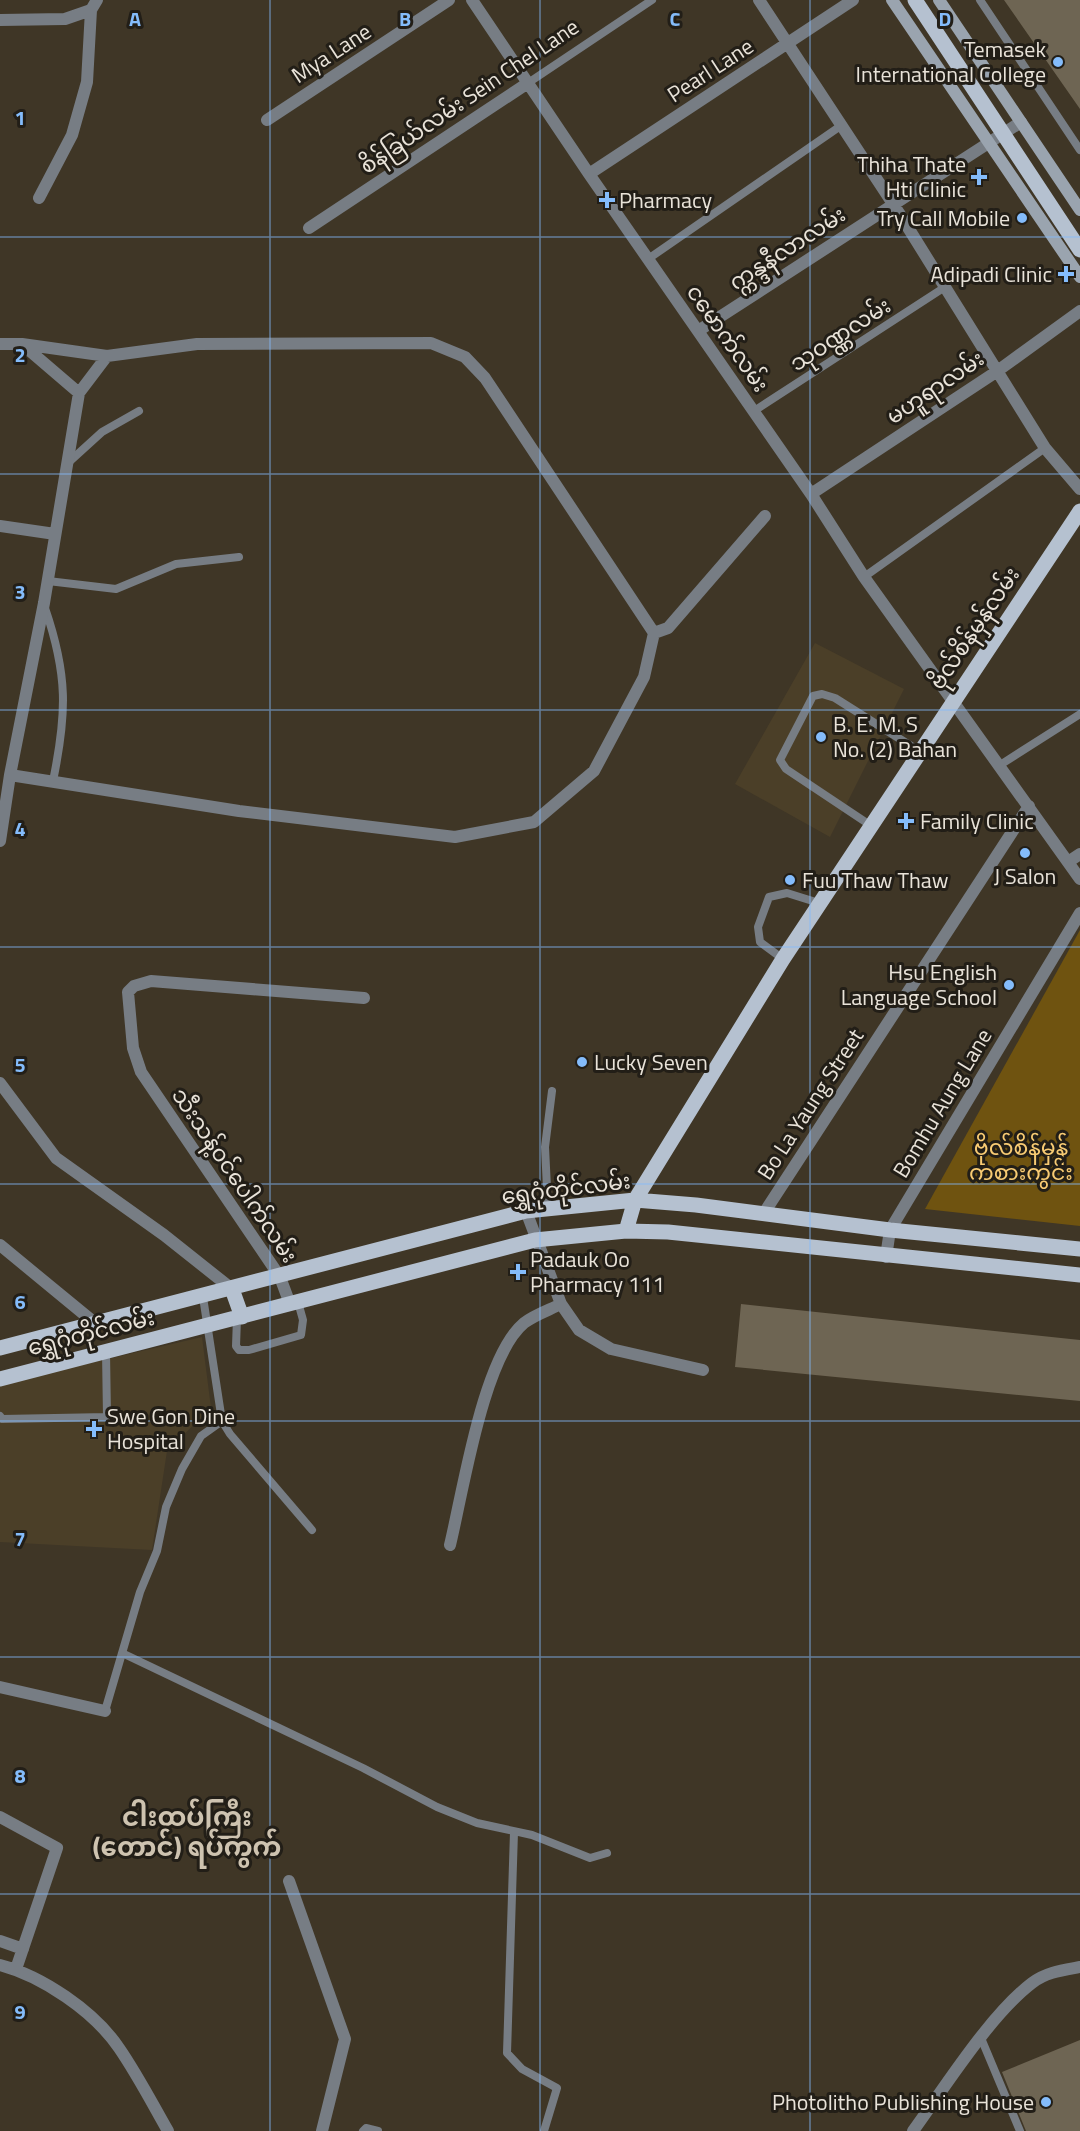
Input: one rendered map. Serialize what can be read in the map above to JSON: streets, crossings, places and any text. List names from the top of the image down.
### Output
{
  "streets": {
    "main road": ["ဗိုလ်စိန်မှန်လမ်း", "ရွှေဂုံတိုင်လမ်း"],
    "street": [
      "Mya Lane",
      "Pearl Lane",
      "စိန်ခြယ်လမ်း Sein Chel Lane",
      "က္ကန္ဒနီလာလမ်း",
      "ငမောက်လမ်း",
      "မဟူရာလမ်း",
      "Bomhu Aung Lane",
      "Bo La Yaung Street",
      "သီးသန့်ဝင်ပေါက်လမ်း"
    ],
    "lane": ["သုဝဏ္ဏလမ်း"]
  },
  "crossings": [
    ["Pearl Lane", "ငမောက်လမ်း"],
    ["စိန်ခြယ်လမ်း Sein Chel Lane", "ငမောက်လမ်း"],
    ["က္ကန္ဒနီလာလမ်း", "ငမောက်လမ်း"],
    ["သုဝဏ္ဏလမ်း", "ငမောက်လမ်း"],
    ["ငမောက်လမ်း", "မဟူရာလမ်း"],
    ["ငမောက်လမ်း", "ဗိုလ်စိန်မှန်လမ်း"],
    ["ငမောက်လမ်း", "Bo La Yaung Street"],
    ["ဗိုလ်စိန်မှန်လမ်း", "ရွှေဂုံတိုင်လမ်း"],
    ["Bomhu Aung Lane", "ရွှေဂုံတိုင်လမ်း"],
    ["Bo La Yaung Street", "ရွှေဂုံတိုင်လမ်း"],
    ["သီးသန့်ဝင်ပေါက်လမ်း", "ရွှေဂုံတိုင်လမ်း"]
  ],
  "districts": ["ငါးထပ်ကြီး (တောင်) ရပ်ကွက်"],
  "parks": ["ဗိုလ်စိန်မှန် ကစားကွင်း"],
  "places": {
    "other": [
      "Temasek International College",
      "Try Call Mobile",
      "B. E. M. S No. (2) Bahan",
      "J Salon",
      "Fuu Thaw Thaw",
      "Hsu English Language School",
      "Lucky Seven",
      "Photolitho Publishing House"
    ],
    "health": [
      "Thiha Thate Hti Clinic",
      "Pharmacy",
      "Adipadi Clinic",
      "Family Clinic",
      "Padauk Oo Pharmacy 111",
      "Swe Gon Dine Hospital"
    ]
  },
  "grid": {
    "columns": [
      "A",
      "B",
      "C",
      "D"
    ],
    "rows": [
      "1",
      "2",
      "3",
      "4",
      "5",
      "6",
      "7",
      "8",
      "9"
    ]
  }
}
